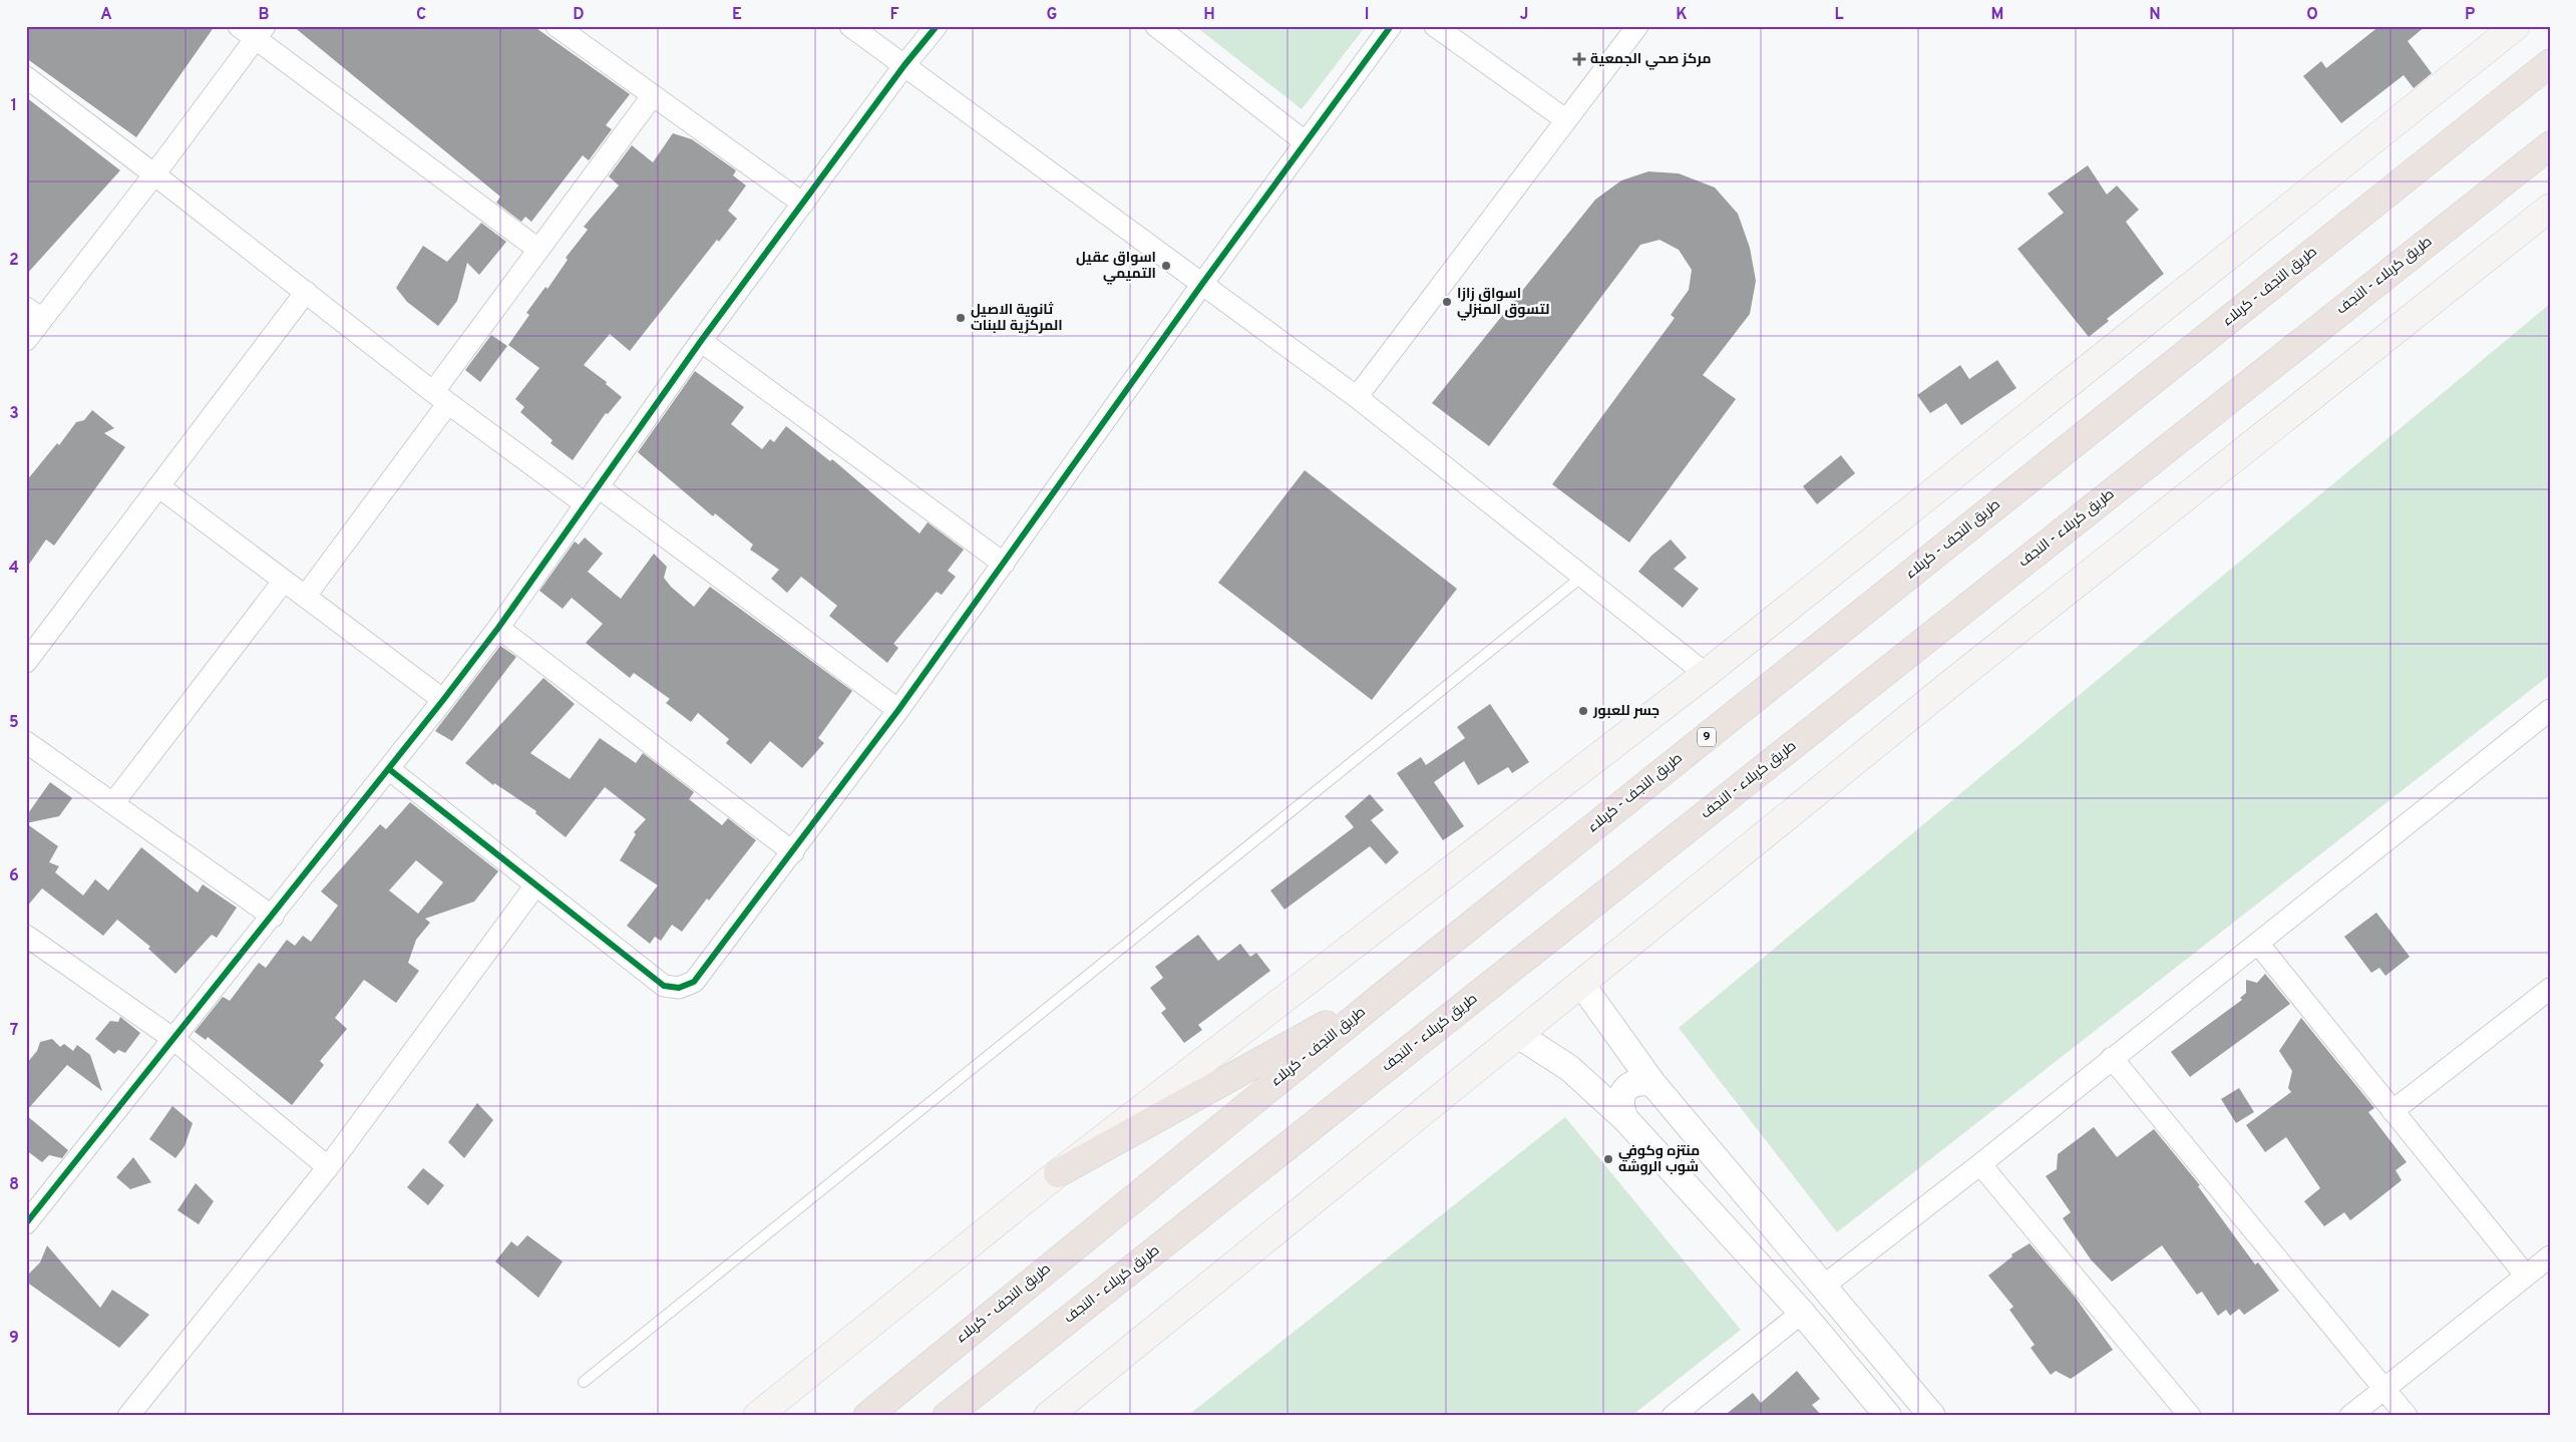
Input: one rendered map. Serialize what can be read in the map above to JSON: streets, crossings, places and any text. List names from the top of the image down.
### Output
{
  "streets": {
    "highway": ["طريق کربلاء - النجف", "طريق النجف - کربلاء", "9"]
  },
  "places": {
    "health": ["مركز صحي الجمعية"],
    "other": [
      "اسواق عقيل التميمي",
      "اسواق زازا لتسوق المنزلي",
      "ثانوية الاصيل المركزية للبنات",
      "جسر للعبور",
      "منتزه وكوفي شوب الروشه"
    ]
  },
  "grid": {
    "columns": [
      "A",
      "B",
      "C",
      "D",
      "E",
      "F",
      "G",
      "H",
      "I",
      "J",
      "K",
      "L",
      "M",
      "N",
      "O",
      "P"
    ],
    "rows": [
      "1",
      "2",
      "3",
      "4",
      "5",
      "6",
      "7",
      "8",
      "9"
    ]
  }
}
